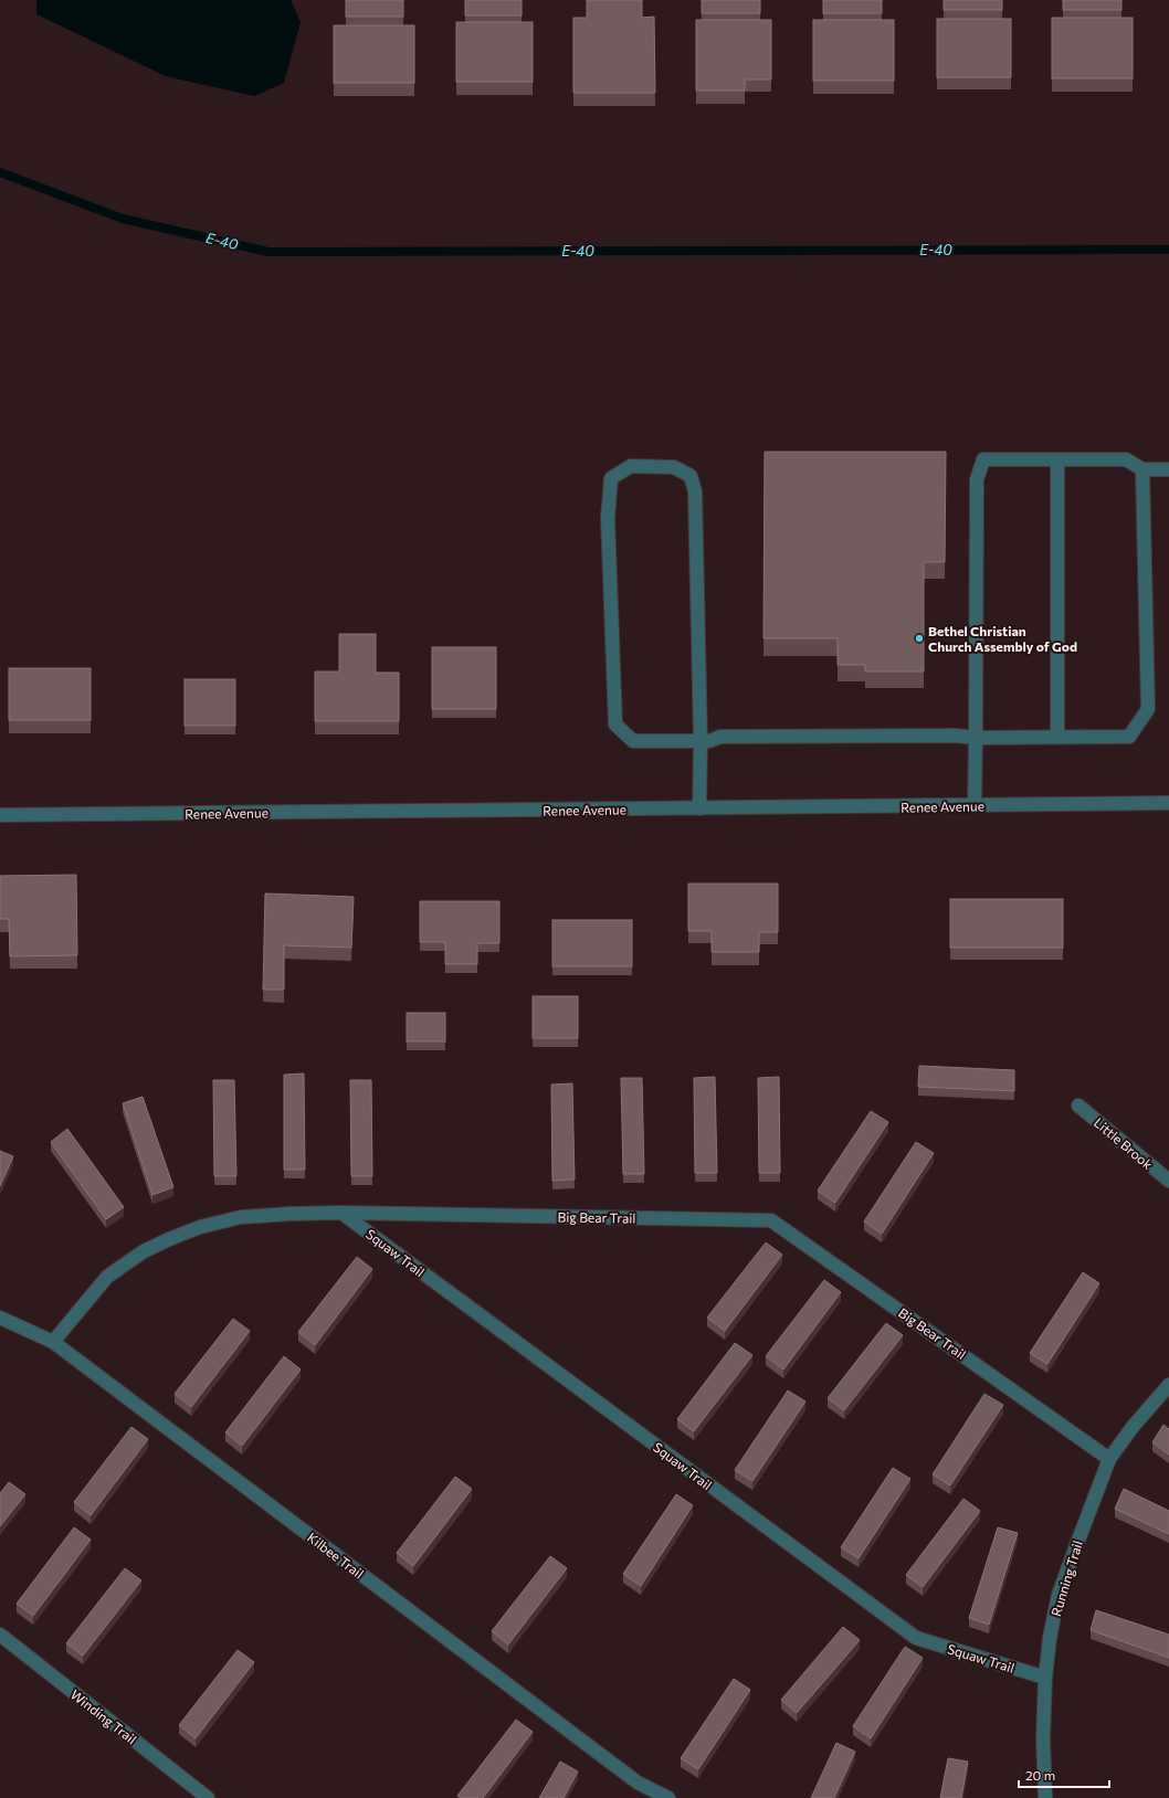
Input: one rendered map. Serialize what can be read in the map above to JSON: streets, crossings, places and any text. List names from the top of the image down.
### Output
{
  "streets": {
    "street": [
      "Renee Avenue",
      "Little Brook",
      "Big Bear Trail",
      "Squaw Trail",
      "Kilbee Trail",
      "Running Trail",
      "Winding Trail"
    ]
  },
  "crossings": [
    ["Big Bear Trail", "Squaw Trail"],
    ["Big Bear Trail", "Kilbee Trail"],
    ["Big Bear Trail", "Running Trail"],
    ["Squaw Trail", "Running Trail"]
  ],
  "water": ["E-40"],
  "places": ["Bethel Christian Church Assembly of God"],
  "scale_bar": "20 m"
}
